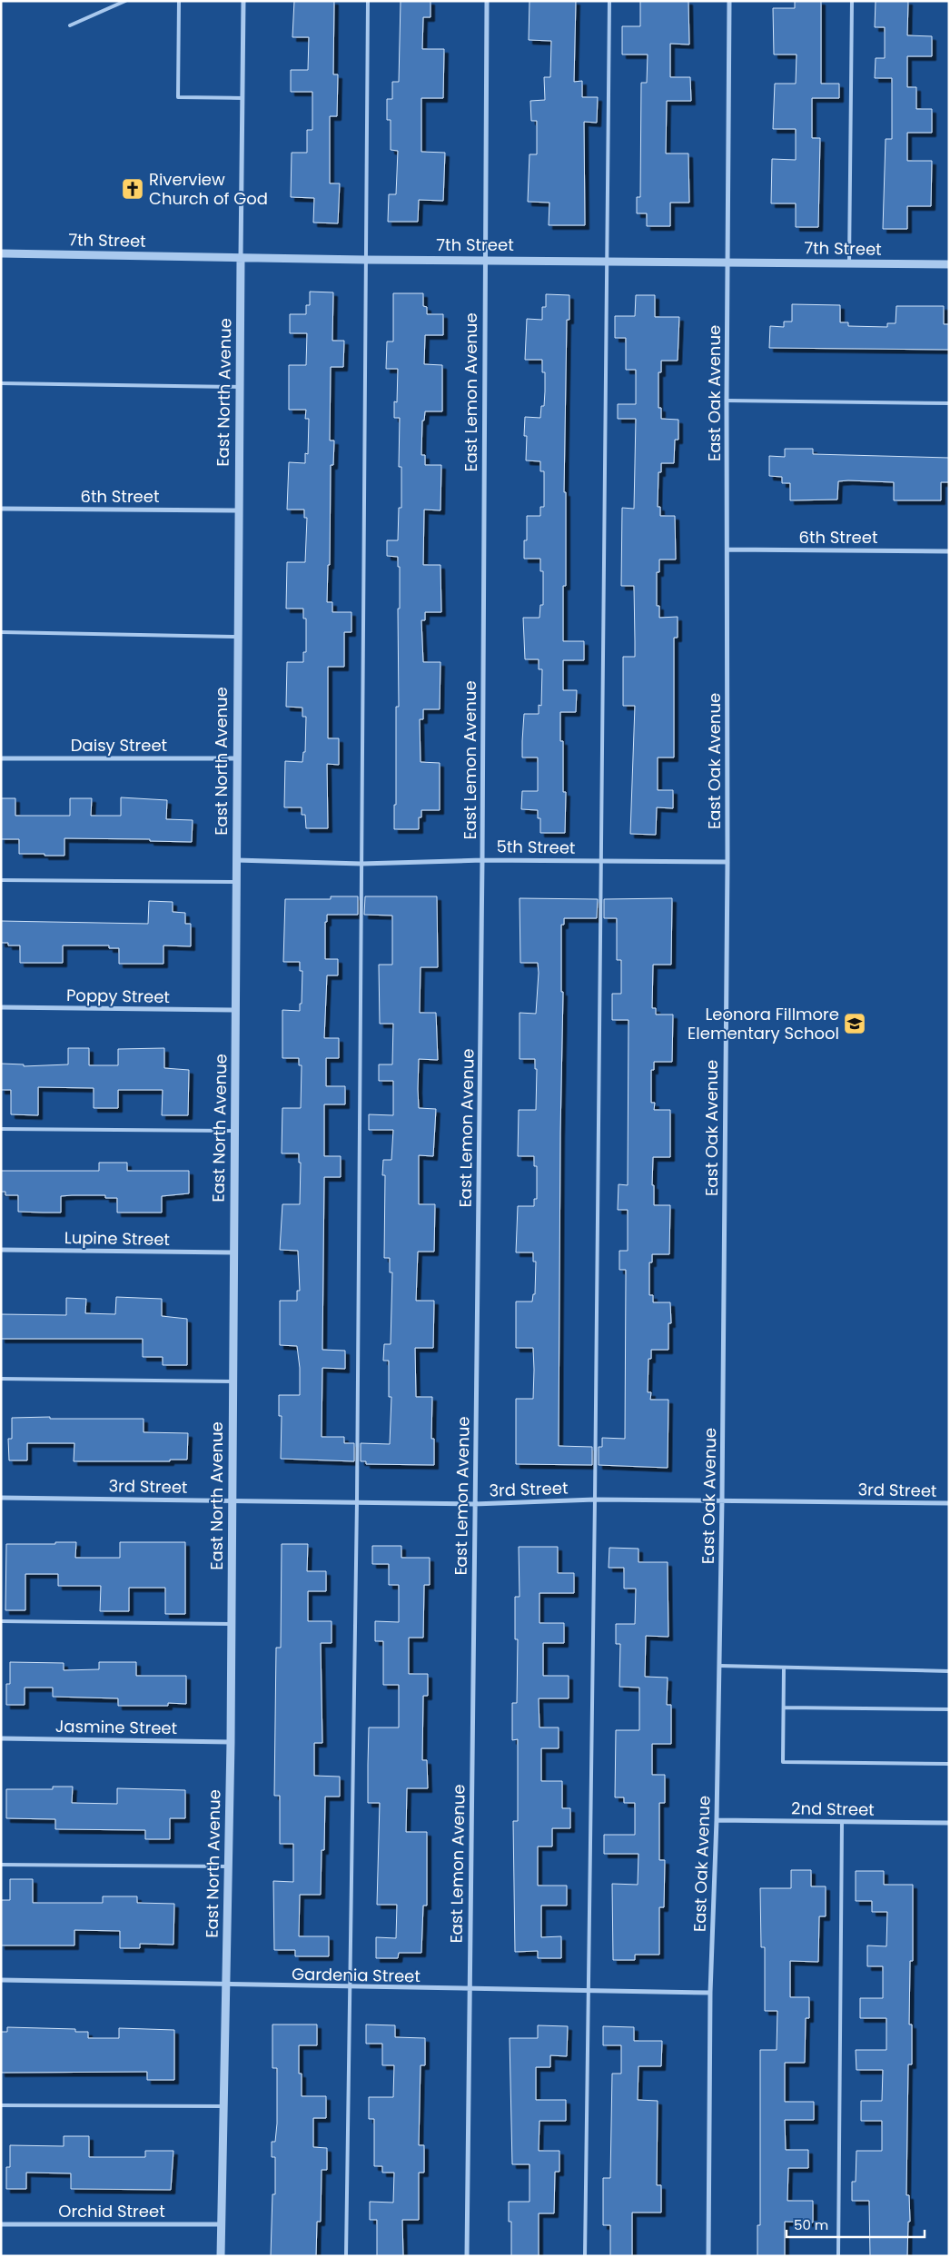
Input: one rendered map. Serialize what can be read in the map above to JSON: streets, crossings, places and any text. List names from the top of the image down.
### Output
{
  "streets": {
    "street": [
      "7th Street",
      "East North Avenue",
      "East Lemon Avenue",
      "East Oak Avenue",
      "6th Street",
      "Daisy Street",
      "5th Street",
      "Poppy Street",
      "Lupine Street",
      "3rd Street",
      "Jasmine Street",
      "2nd Street",
      "Gardenia Street",
      "Orchid Street"
    ]
  },
  "crossings": [
    ["7th Street", "East North Avenue"],
    ["7th Street", "East Lemon Avenue"],
    ["7th Street", "East Oak Avenue"],
    ["East North Avenue", "6th Street"],
    ["East North Avenue", "Daisy Street"],
    ["East North Avenue", "5th Street"],
    ["East North Avenue", "Poppy Street"],
    ["East North Avenue", "Lupine Street"],
    ["East North Avenue", "3rd Street"],
    ["East North Avenue", "Jasmine Street"],
    ["East North Avenue", "Gardenia Street"],
    ["East North Avenue", "Orchid Street"],
    ["East Lemon Avenue", "5th Street"],
    ["East Lemon Avenue", "3rd Street"],
    ["East Lemon Avenue", "Gardenia Street"],
    ["East Oak Avenue", "6th Street"],
    ["East Oak Avenue", "5th Street"],
    ["East Oak Avenue", "3rd Street"],
    ["East Oak Avenue", "2nd Street"],
    ["East Oak Avenue", "Gardenia Street"]
  ],
  "places": {
    "church": ["Riverview Church of God"],
    "school or university": ["Leonora Fillmore Elementary School"]
  },
  "scale_bar": "50 m"
}
